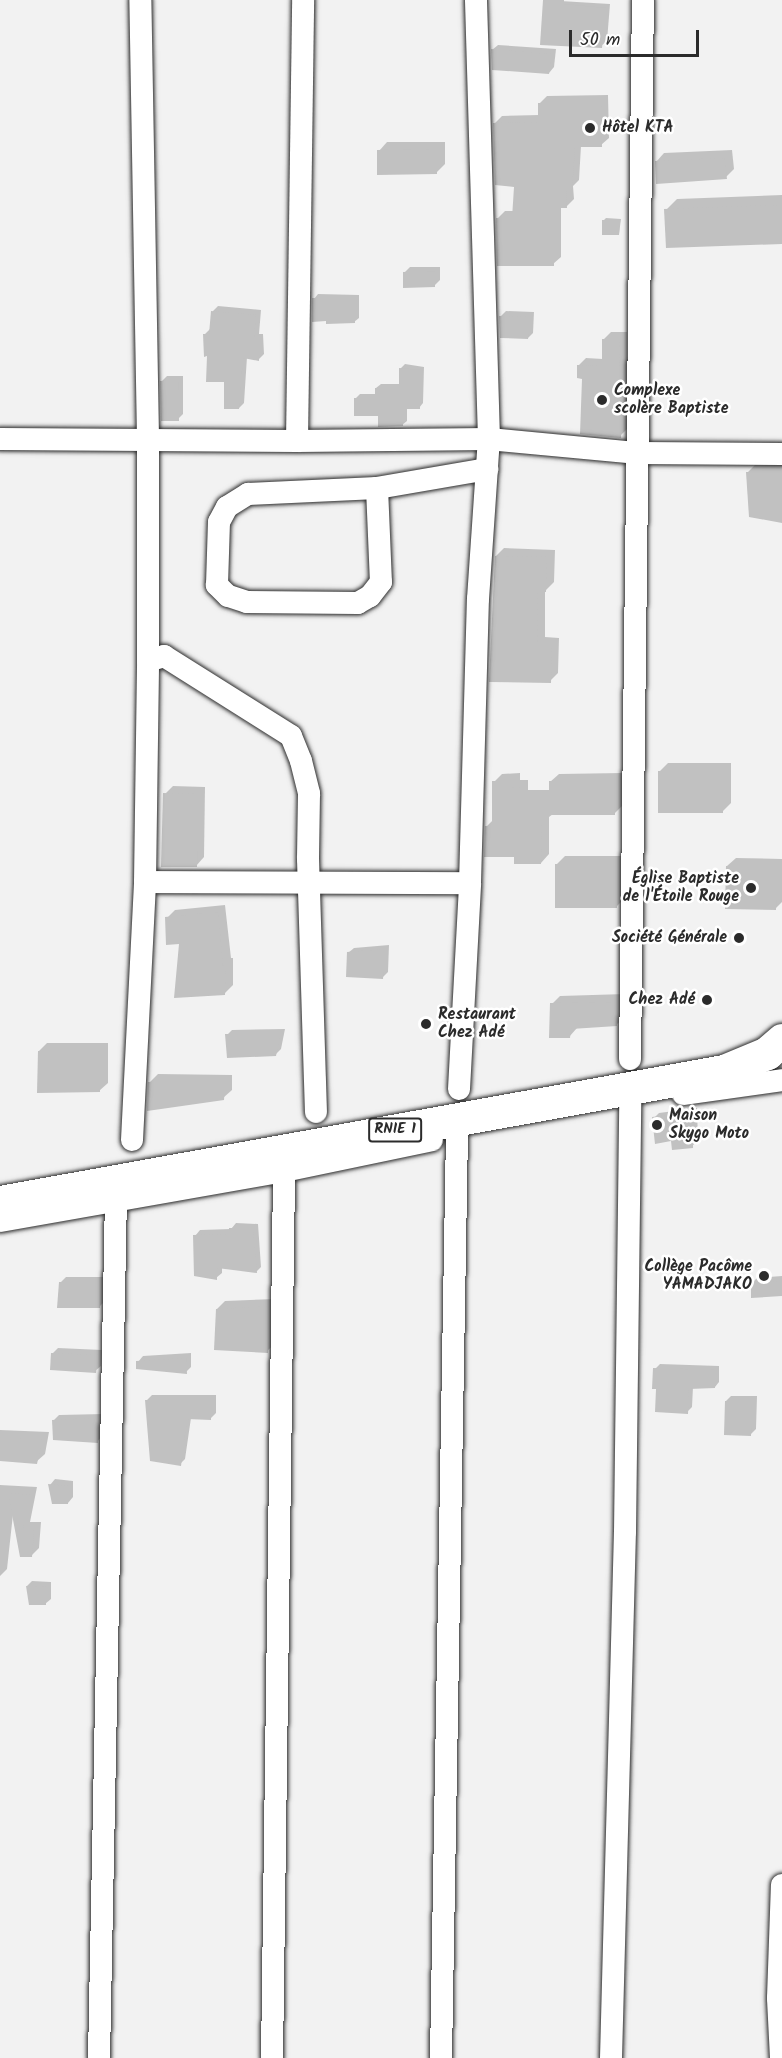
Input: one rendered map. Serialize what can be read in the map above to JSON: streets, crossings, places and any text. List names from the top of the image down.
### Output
{
  "streets": {
    "highway": ["RNIE 1"]
  },
  "places": [
    "Hôtel KTA",
    "Complexe scolère Baptiste",
    "Église Baptiste de l'Étoile Rouge",
    "Société Générale",
    "Chez Adé",
    "Restaurant Chez Adé",
    "Maison Skygo Moto",
    "Collège Pacôme YAMADJAKO"
  ],
  "scale_bar": "50 m"
}
